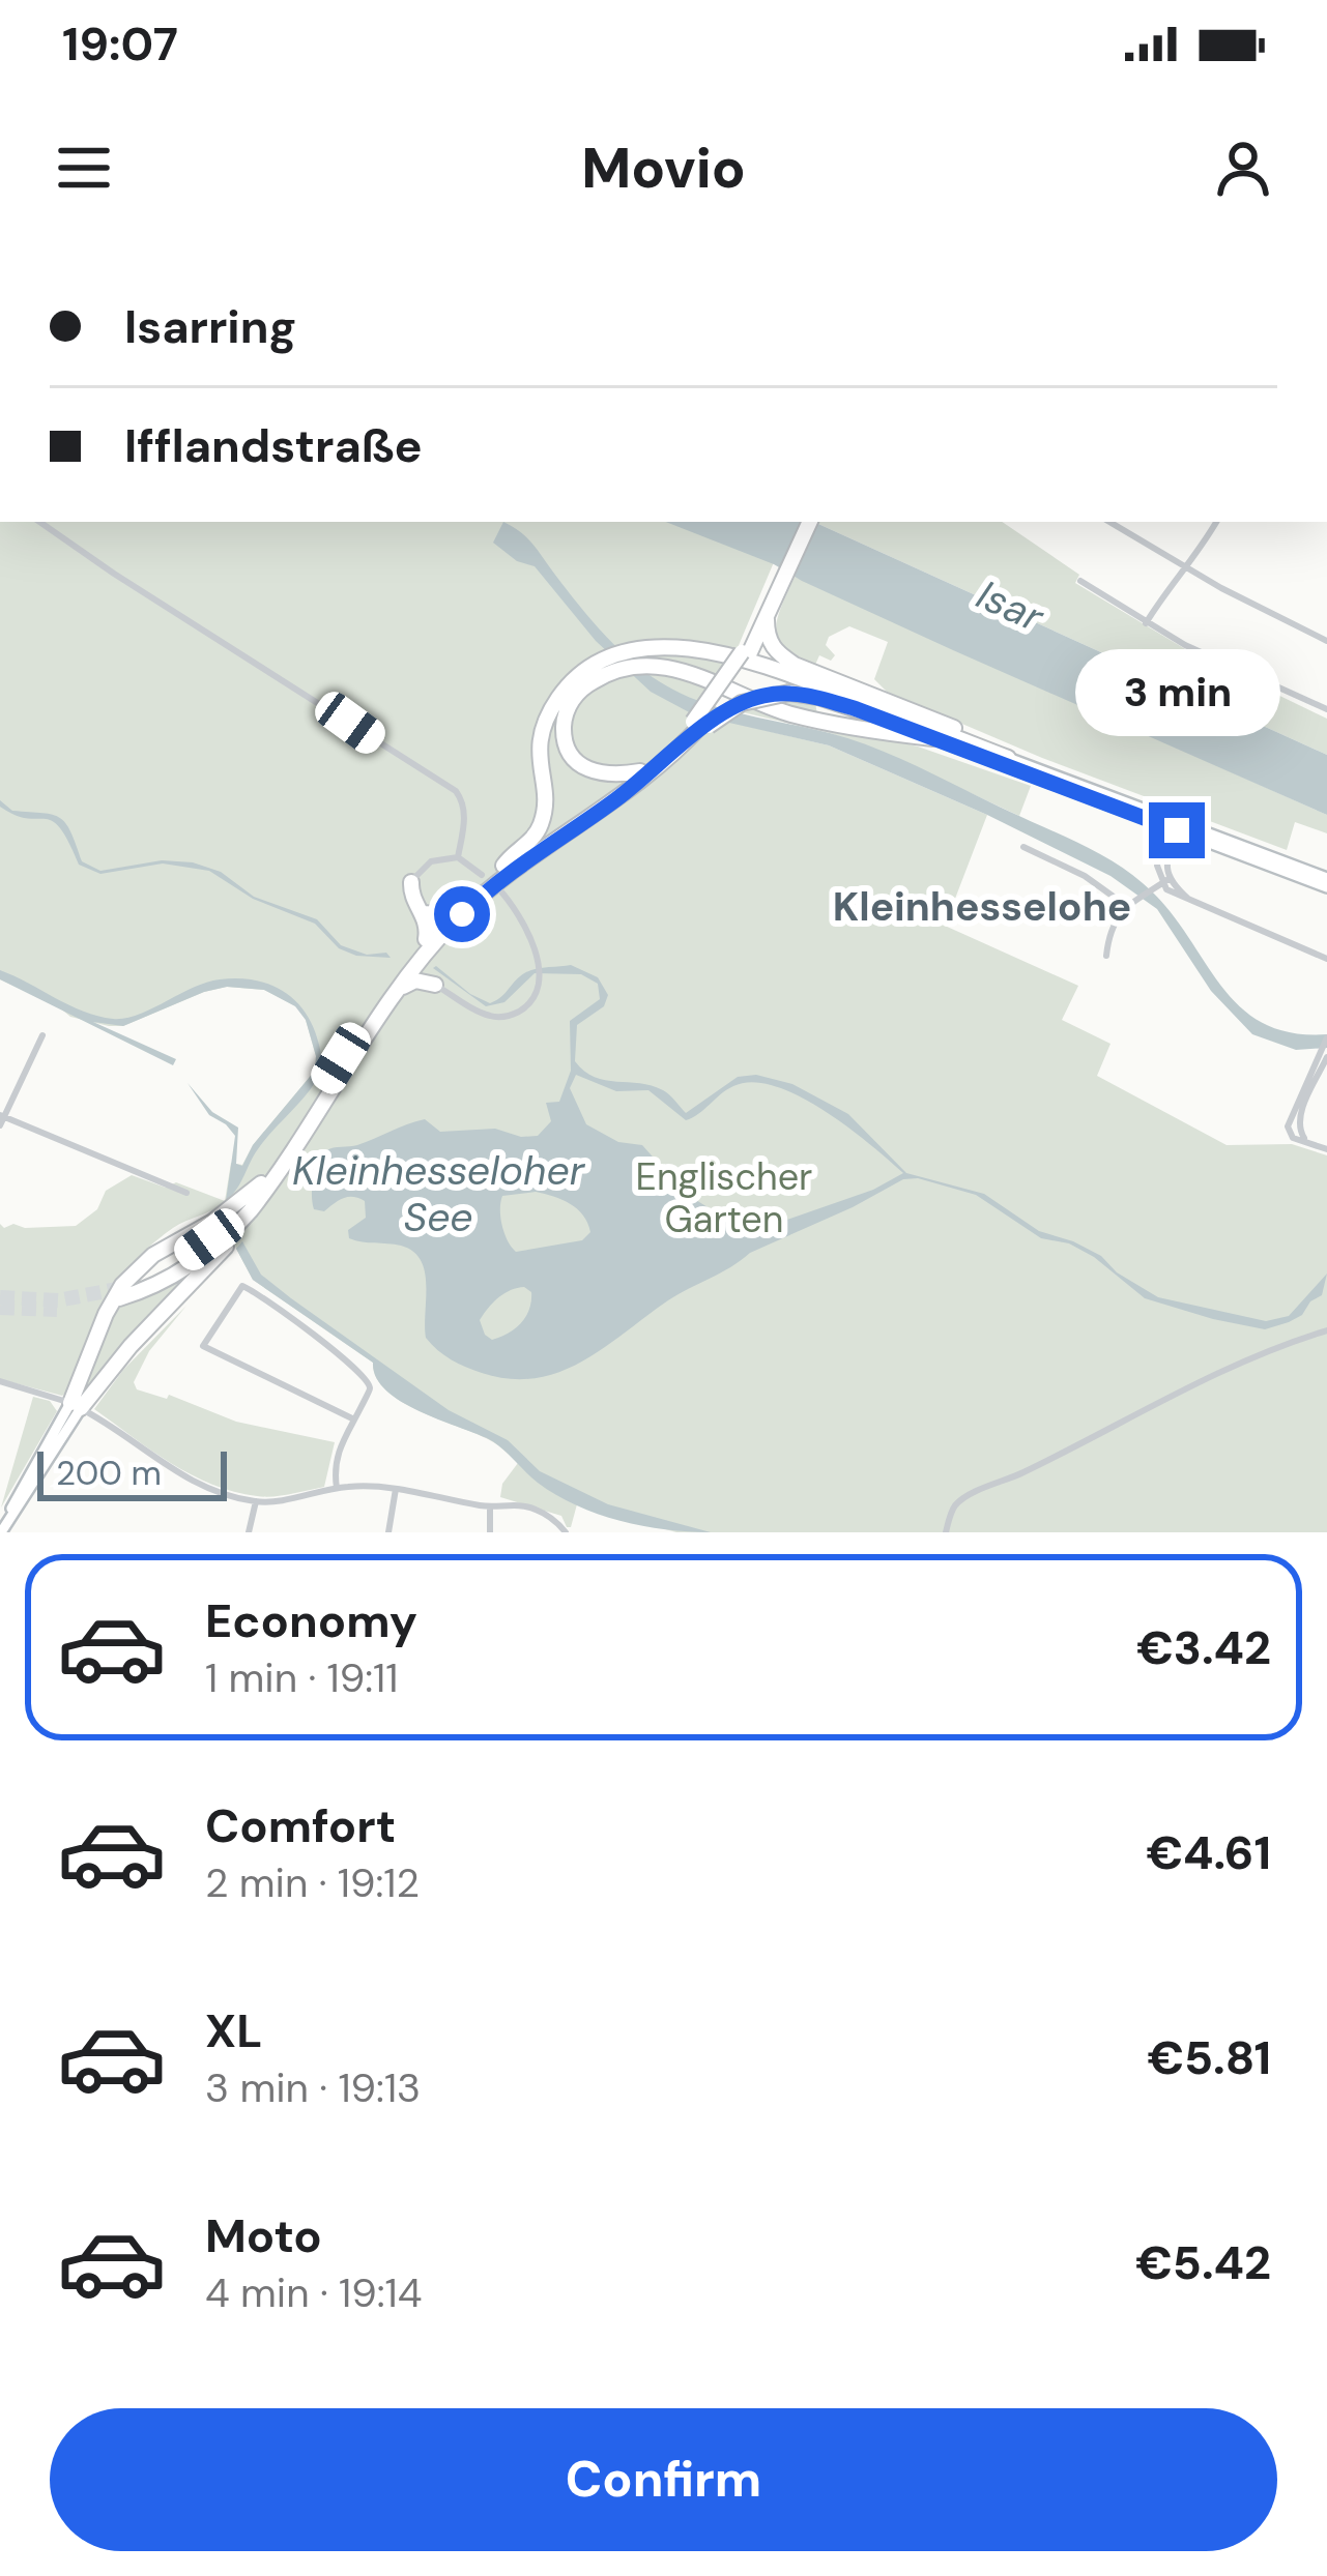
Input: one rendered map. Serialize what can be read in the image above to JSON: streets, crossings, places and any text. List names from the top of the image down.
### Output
{
  "districts": ["Kleinhesselohe"],
  "water": ["Isar", "Kleinhesseloher See"],
  "parks": ["Englischer Garten"],
  "scale_bar": "200 m",
  "page": {
    "status": "19:07",
    "header": "Movio",
    "banner": ["Isarring", "Ifflandstraße"],
    "bubble": "3 min",
    "scale": "200 m",
    "list": [
      {
        "name": "Economy",
        "note": "1 min · 19:11",
        "value": "€3.42"
      },
      {
        "name": "Comfort",
        "note": "2 min · 19:12",
        "value": "€4.61"
      },
      {
        "name": "XL",
        "note": "3 min · 19:13",
        "value": "€5.81"
      },
      {
        "name": "Moto",
        "note": "4 min · 19:14",
        "value": "€5.42"
      }
    ],
    "buttons": "Confirm"
  }
}
